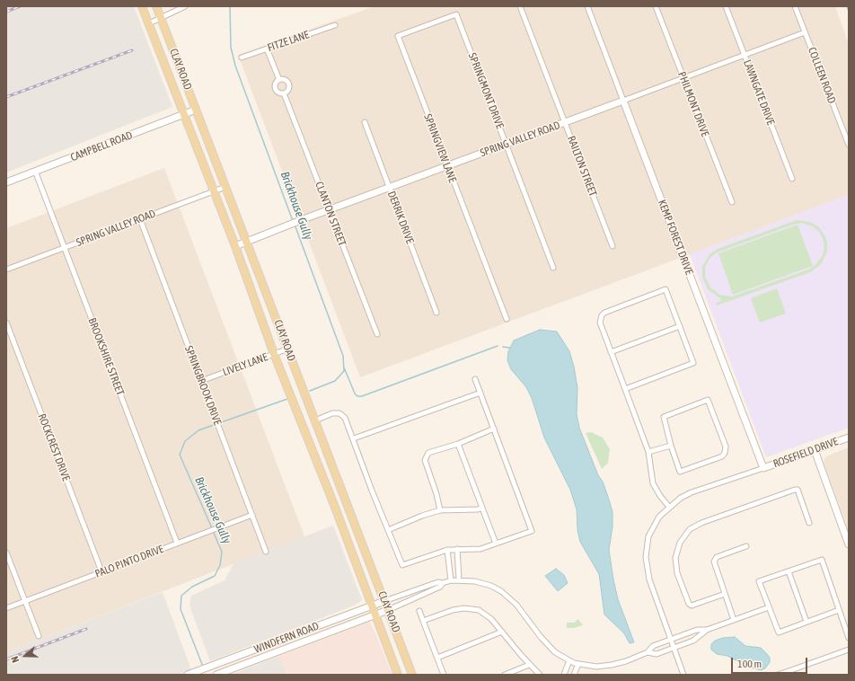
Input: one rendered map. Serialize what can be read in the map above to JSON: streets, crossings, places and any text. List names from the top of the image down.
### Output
{
  "streets": {
    "main road": ["CLAY ROAD"],
    "street": [
      "FITZE LANE",
      "COLLEEN ROAD",
      "SPRINGMONT DRIVE",
      "LAWNGATE DRIVE",
      "PHILMONT DRIVE",
      "SPRING VALLEY ROAD",
      "CAMPBELL ROAD",
      "SPRINGVIEW LANE",
      "RAILTON STREET",
      "CLANTON STREET",
      "DERRIK DRIVE",
      "KEMP FOREST DRIVE",
      "BROOKSHIRE STREET",
      "LIVELY LANE",
      "SPRINGBROOK DRIVE",
      "ROCKCREST DRIVE",
      "ROSEFIELD DRIVE",
      "PALO PINTO DRIVE",
      "WINDFERN ROAD"
    ]
  },
  "crossings": [
    ["FITZE LANE", "CLANTON STREET"],
    ["CLAY ROAD", "SPRING VALLEY ROAD"],
    ["CLAY ROAD", "CAMPBELL ROAD"],
    ["CLAY ROAD", "LIVELY LANE"],
    ["CLAY ROAD", "WINDFERN ROAD"],
    ["COLLEEN ROAD", "SPRING VALLEY ROAD"],
    ["SPRINGMONT DRIVE", "SPRING VALLEY ROAD"],
    ["SPRINGMONT DRIVE", "SPRINGVIEW LANE"],
    ["LAWNGATE DRIVE", "SPRING VALLEY ROAD"],
    ["PHILMONT DRIVE", "SPRING VALLEY ROAD"],
    ["SPRING VALLEY ROAD", "SPRINGVIEW LANE"],
    ["SPRING VALLEY ROAD", "RAILTON STREET"],
    ["SPRING VALLEY ROAD", "CLANTON STREET"],
    ["SPRING VALLEY ROAD", "DERRIK DRIVE"],
    ["SPRING VALLEY ROAD", "KEMP FOREST DRIVE"],
    ["SPRING VALLEY ROAD", "BROOKSHIRE STREET"],
    ["SPRING VALLEY ROAD", "SPRINGBROOK DRIVE"],
    ["CAMPBELL ROAD", "BROOKSHIRE STREET"],
    ["KEMP FOREST DRIVE", "ROSEFIELD DRIVE"],
    ["BROOKSHIRE STREET", "PALO PINTO DRIVE"],
    ["LIVELY LANE", "SPRINGBROOK DRIVE"],
    ["SPRINGBROOK DRIVE", "PALO PINTO DRIVE"],
    ["ROCKCREST DRIVE", "PALO PINTO DRIVE"]
  ],
  "water": ["Brickhouse Gully"],
  "scale_bar": "100 m",
  "north": "left"
}
